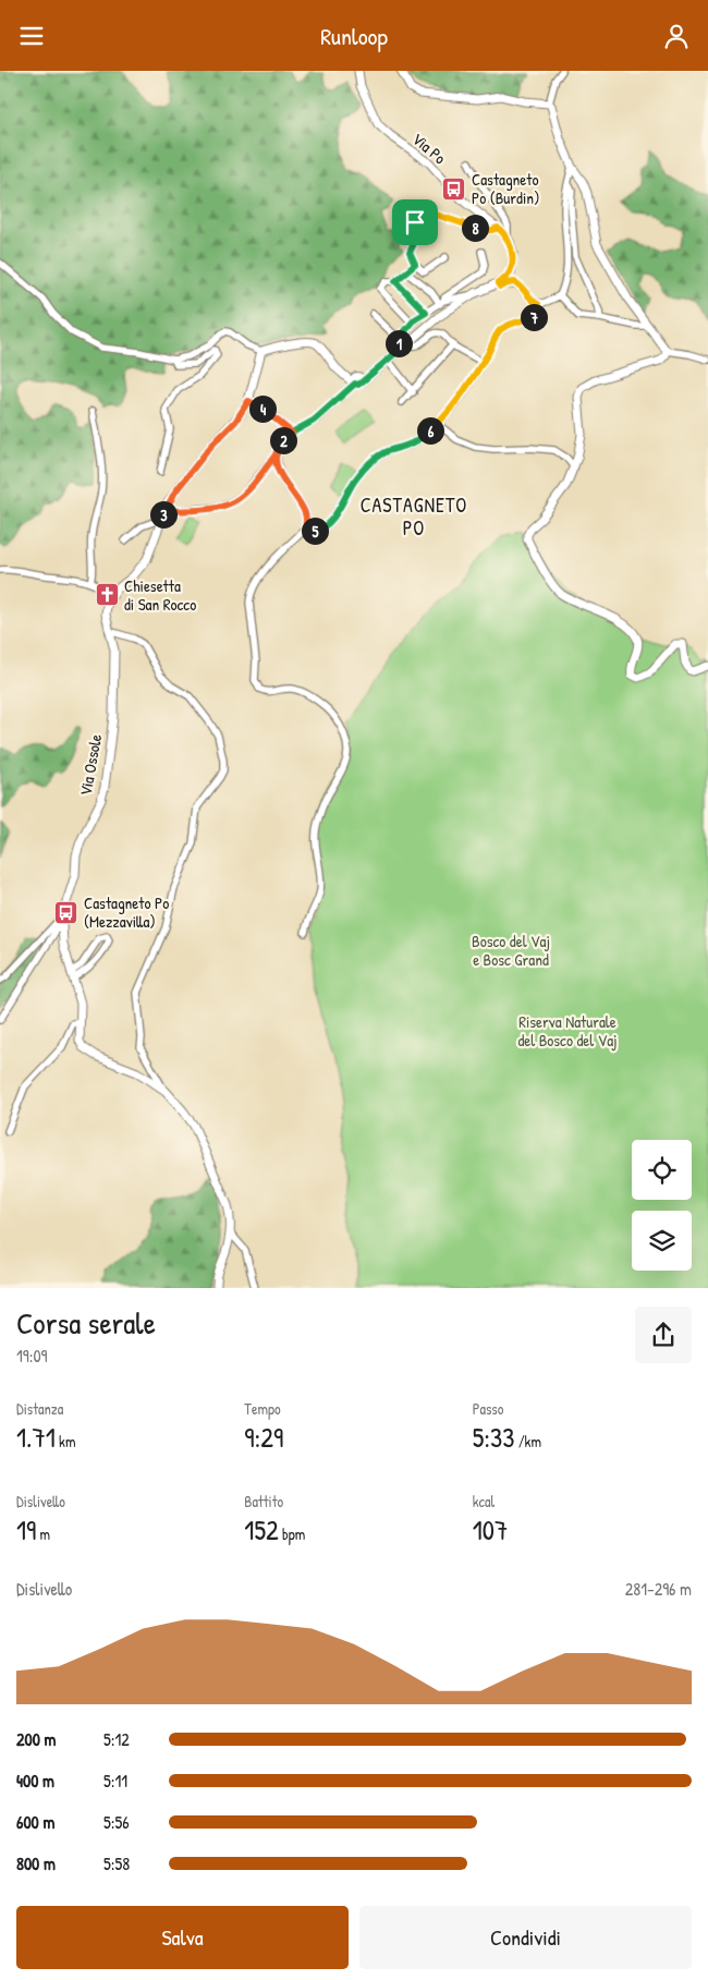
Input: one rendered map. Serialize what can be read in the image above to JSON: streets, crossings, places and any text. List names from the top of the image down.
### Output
{
  "streets": {
    "street": ["Via Po", "Via Ossole"]
  },
  "districts": ["CASTAGNETO PO"],
  "parks": ["Bosco del Vaj e Bosc Grand", "Riserva Naturale del Bosco del Vaj"],
  "places": {
    "bus stop": ["Castagneto Po (Burdin)", "Castagneto Po (Mezzavilla)"],
    "church": ["Chiesetta di San Rocco"]
  },
  "page": {
    "header": "Runloop",
    "pins": [
      "8",
      "7",
      "1",
      "4",
      "6",
      "2",
      "3",
      "5"
    ],
    "heading": ["Corsa serale", "19:09"],
    "stats": [
      ["Distanza", "1.71 km"],
      ["Tempo", "9:29"],
      ["Passo", "5:33 /km"],
      ["Dislivello", "19 m"],
      ["Battito", "152 bpm"],
      ["kcal", "107"]
    ],
    "chart": ["Dislivello", "281–296 m"],
    "list": [
      {
        "name": "200 m",
        "note": "5:12"
      },
      {
        "name": "400 m",
        "note": "5:11"
      },
      {
        "name": "600 m",
        "note": "5:56"
      },
      {
        "name": "800 m",
        "note": "5:58"
      }
    ],
    "buttons": ["Salva", "Condividi"]
  }
}
